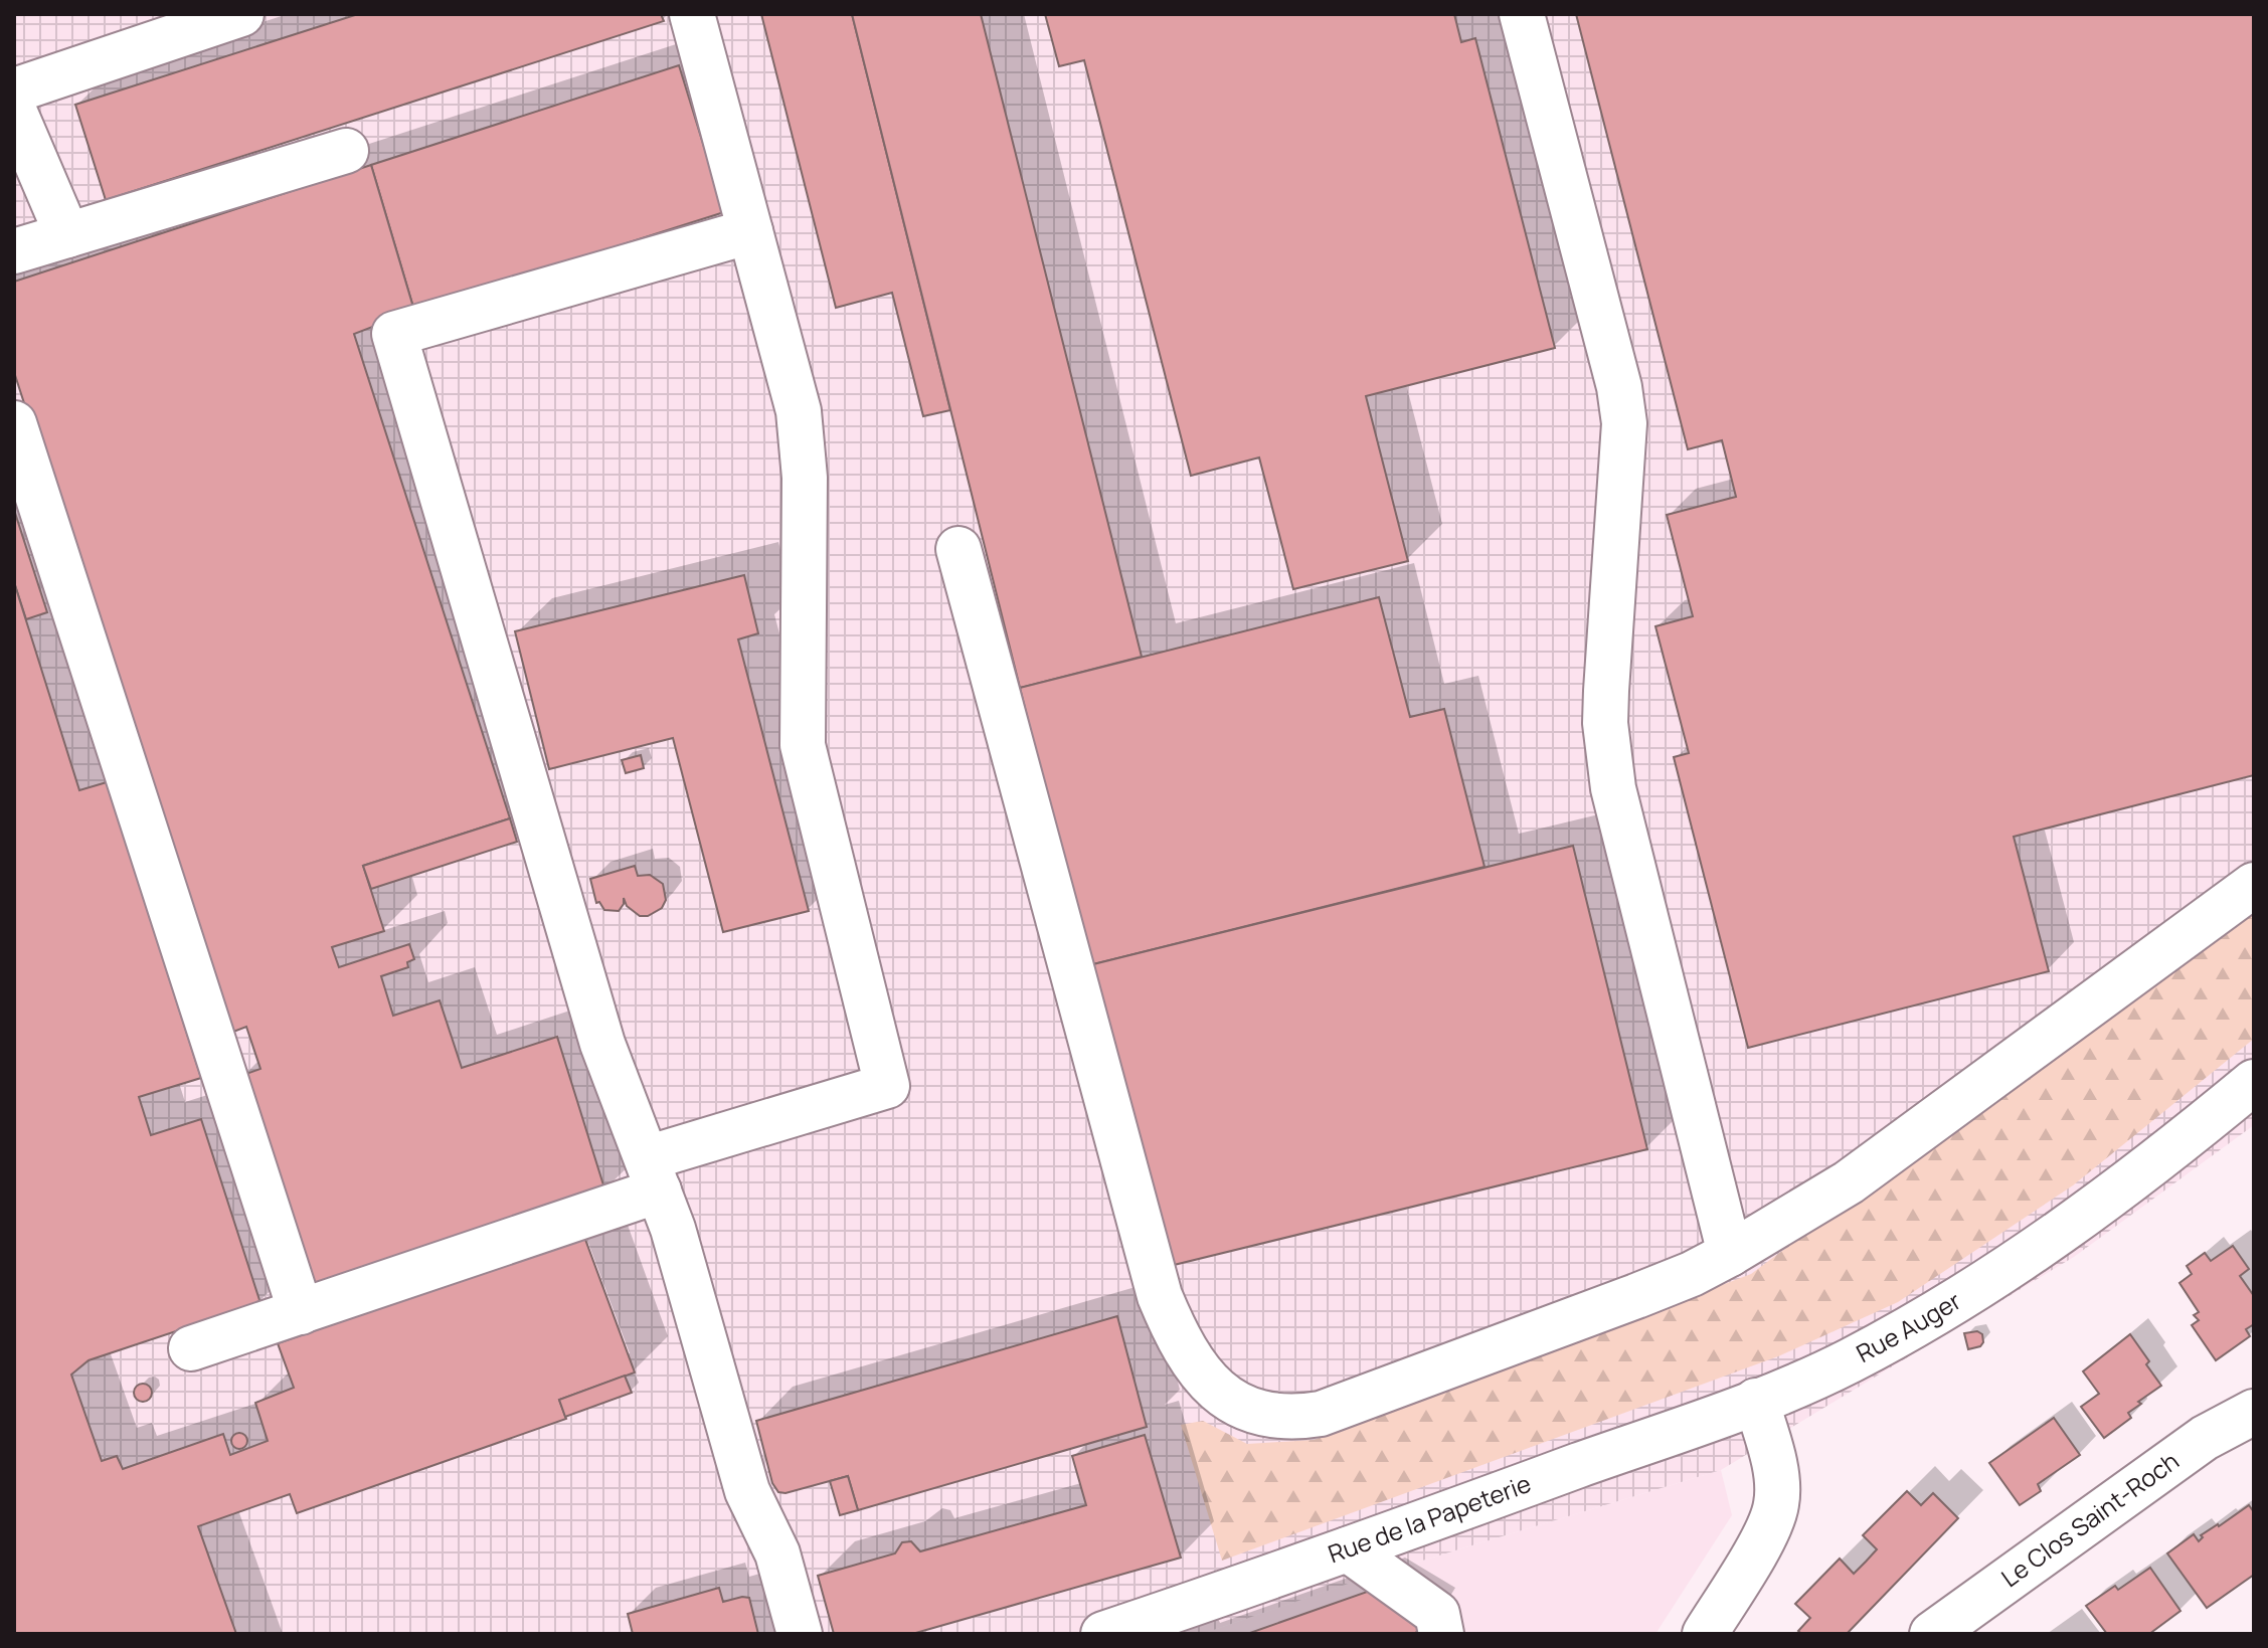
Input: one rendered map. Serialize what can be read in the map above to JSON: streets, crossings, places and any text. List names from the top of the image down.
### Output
{
  "streets": {
    "street": ["Rue Auger", "Rue de la Papeterie", "Le Clos Saint-Roch"]
  },
  "crossings": [
    ["Rue Auger", "Rue de la Papeterie"]
  ]
}
